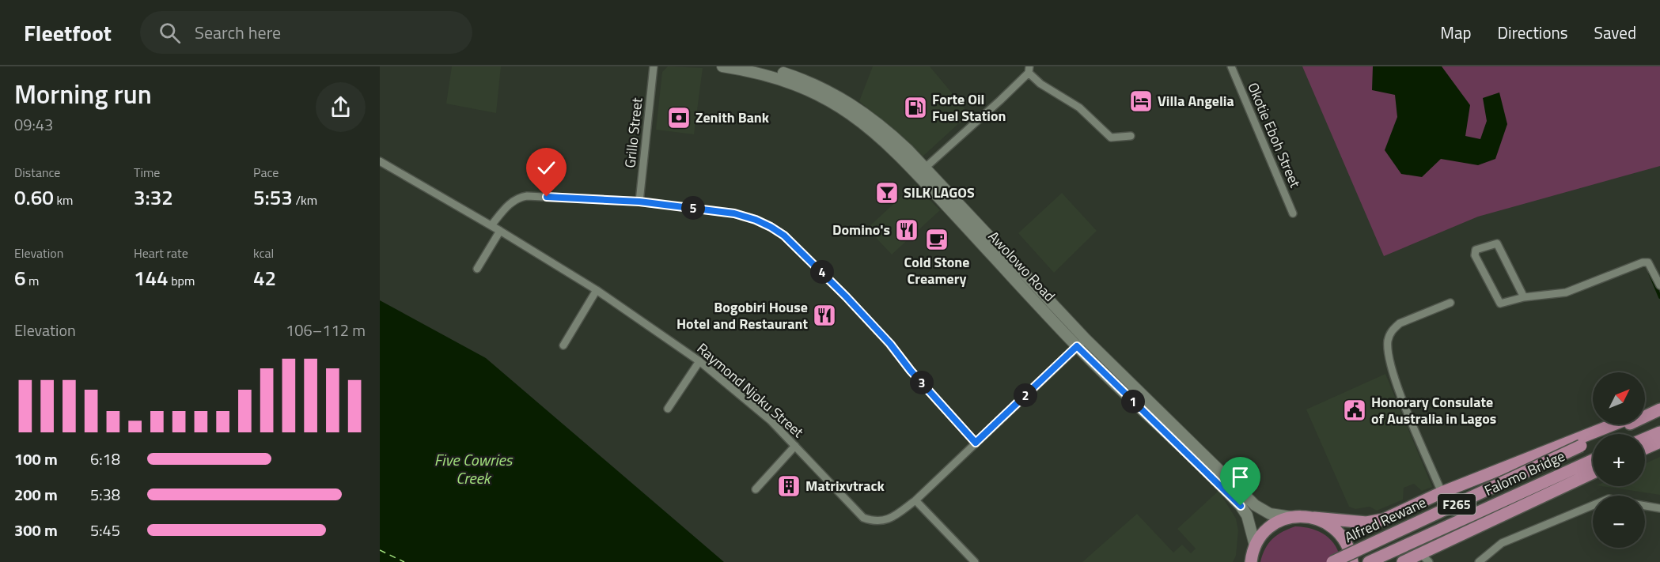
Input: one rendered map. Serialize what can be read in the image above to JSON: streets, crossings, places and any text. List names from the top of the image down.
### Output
{
  "streets": {
    "main road": [
      "Awolowo Road",
      "Falomo Bridge",
      "F265",
      "Alfred Rewane"
    ],
    "street": ["Grillo Street", "Okotie Eboh Street", "Raymond Njoku Street"]
  },
  "crossings": [
    ["Awolowo Road", "Raymond Njoku Street"]
  ],
  "water": ["Five Cowries Creek"],
  "places": {
    "hotel": ["Villa Angelia"],
    "fuel station": ["Forte Oil Fuel Station"],
    "bank": ["Zenith Bank"],
    "bar": ["SILK LAGOS"],
    "restaurant": ["Domino's", "Bogobiri House Hotel and Restaurant"],
    "cafe": ["Cold Stone Creamery"],
    "public building": ["Honorary Consulate of Australia in Lagos"],
    "building": ["Matrixvtrack"]
  },
  "north": "top right",
  "page": {
    "header": "Fleetfoot",
    "search": "Search here",
    "nav": ["Map", "Directions", "Saved"],
    "heading": ["Morning run", "09:43"],
    "stats": [
      ["Distance", "0.60 km"],
      ["Time", "3:32"],
      ["Pace", "5:53 /km"],
      ["Elevation", "6 m"],
      ["Heart rate", "144 bpm"],
      ["kcal", "42"]
    ],
    "pins": [
      "5",
      "4",
      "3",
      "2",
      "1"
    ],
    "chart": ["Elevation", "106–112 m"],
    "map_buttons": ["+", "−"],
    "list": [
      {
        "name": "100 m",
        "note": "6:18"
      },
      {
        "name": "200 m",
        "note": "5:38"
      },
      {
        "name": "300 m",
        "note": "5:45"
      }
    ]
  }
}
